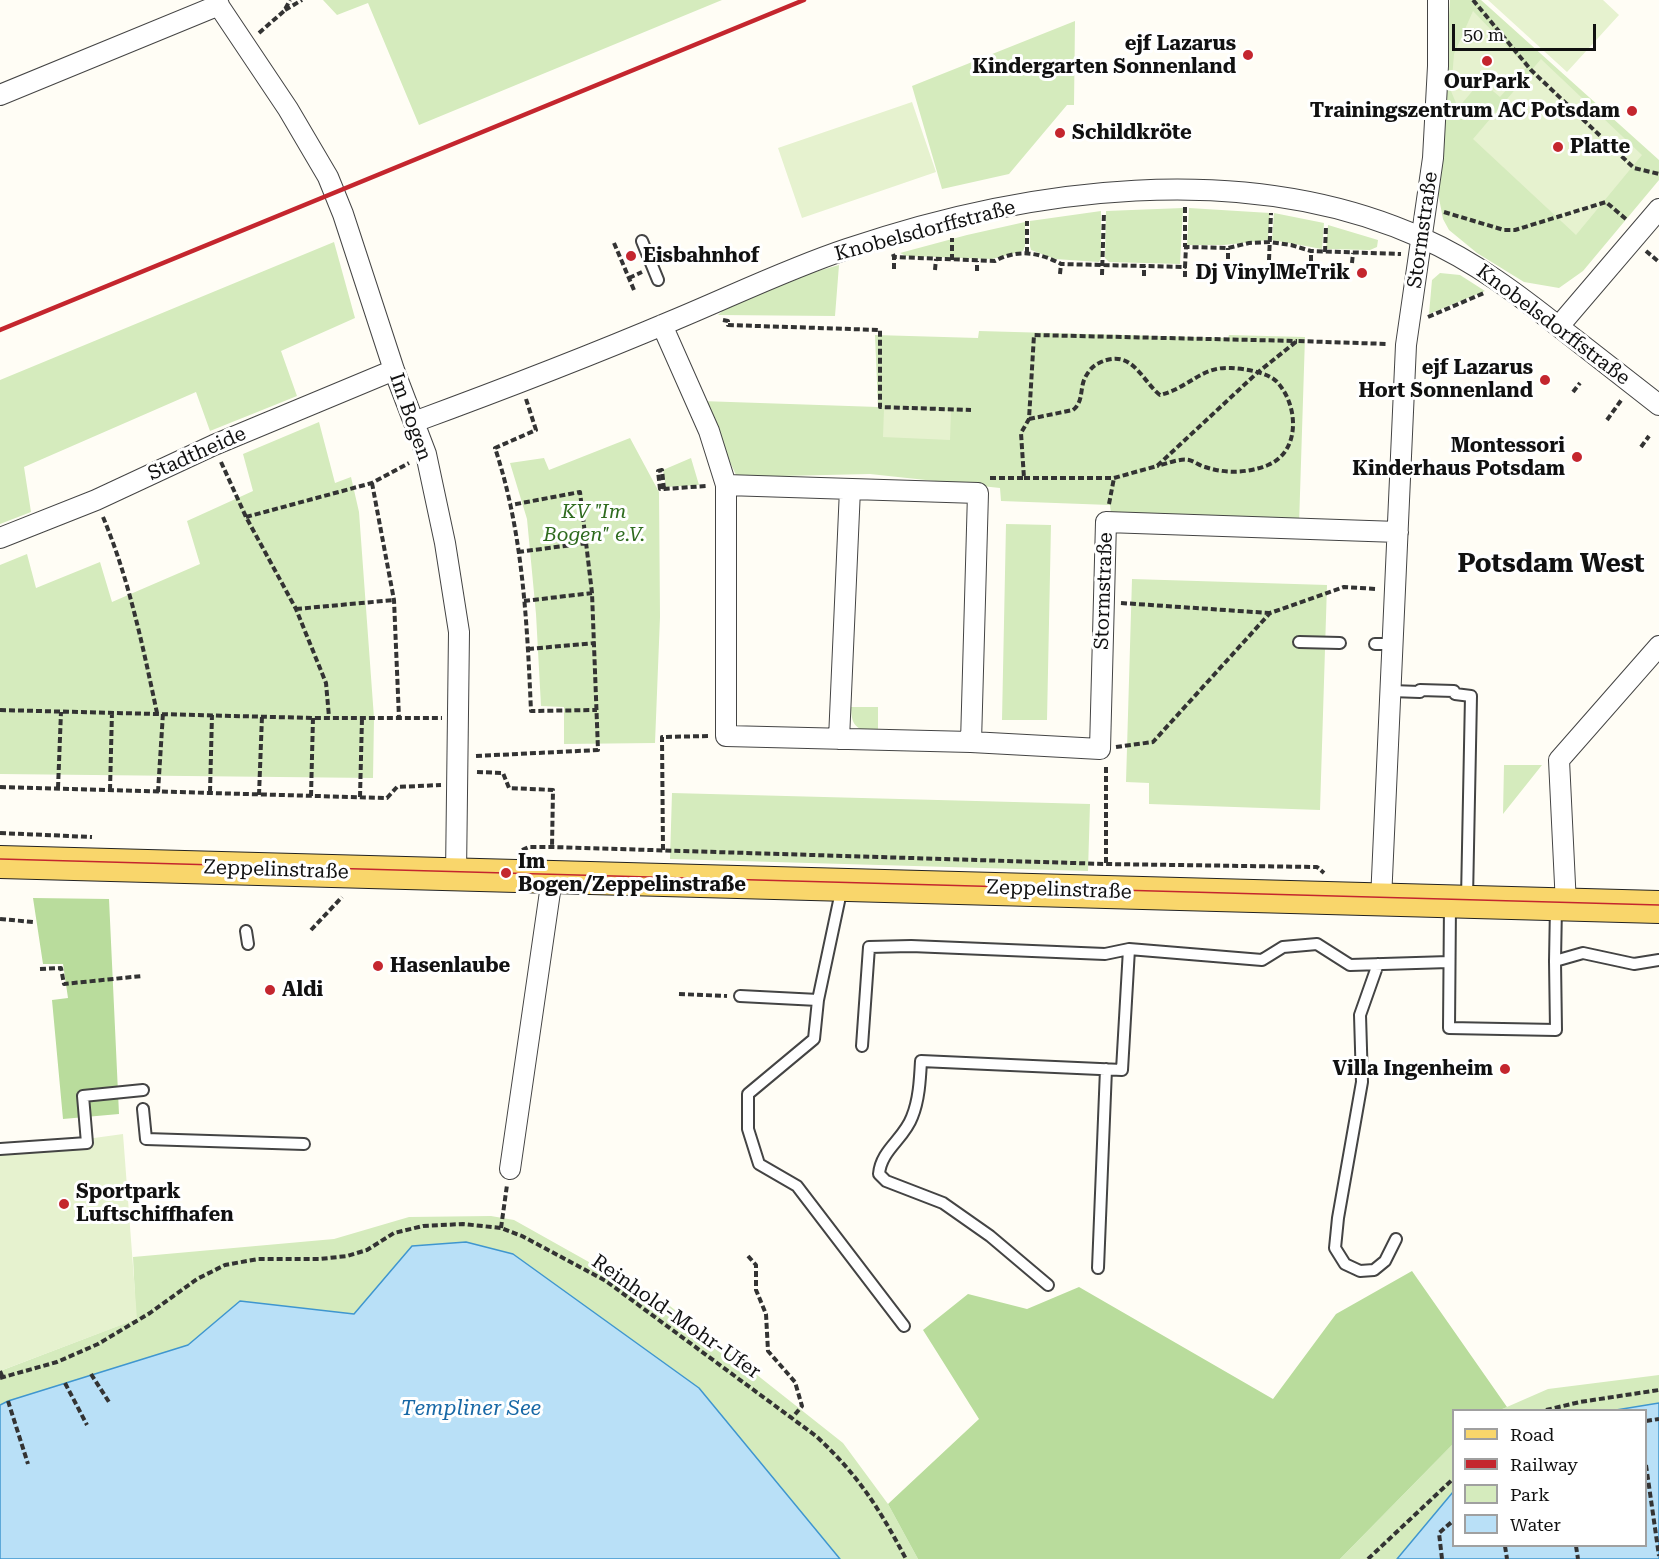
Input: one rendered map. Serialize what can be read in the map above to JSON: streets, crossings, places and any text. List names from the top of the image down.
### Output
{
  "streets": {
    "main road": ["Zeppelinstraße"],
    "street": [
      "Stormstraße",
      "Knobelsdorffstraße",
      "Im Bogen",
      "Stadtheide"
    ],
    "path": ["Reinhold-Mohr-Ufer"]
  },
  "crossings": [
    ["Stormstraße", "Knobelsdorffstraße"],
    ["Stormstraße", "Zeppelinstraße"],
    ["Knobelsdorffstraße", "Im Bogen"],
    ["Im Bogen", "Stadtheide"],
    ["Im Bogen", "Zeppelinstraße"]
  ],
  "districts": ["Potsdam West"],
  "water": ["Templiner See"],
  "parks": ["KV \"Im Bogen\" e.V."],
  "places": [
    "ejf Lazarus Kindergarten Sonnenland",
    "OurPark",
    "Trainingszentrum AC Potsdam",
    "Schildkröte",
    "Platte",
    "Eisbahnhof",
    "Dj VinylMeTrik",
    "ejf Lazarus Hort Sonnenland",
    "Montessori Kinderhaus Potsdam",
    "Im Bogen/Zeppelinstraße",
    "Hasenlaube",
    "Aldi",
    "Villa Ingenheim",
    "Sportpark Luftschiffhafen"
  ],
  "legend": [
    "Road",
    "Railway",
    "Park",
    "Water"
  ],
  "scale_bar": "50 m"
}
